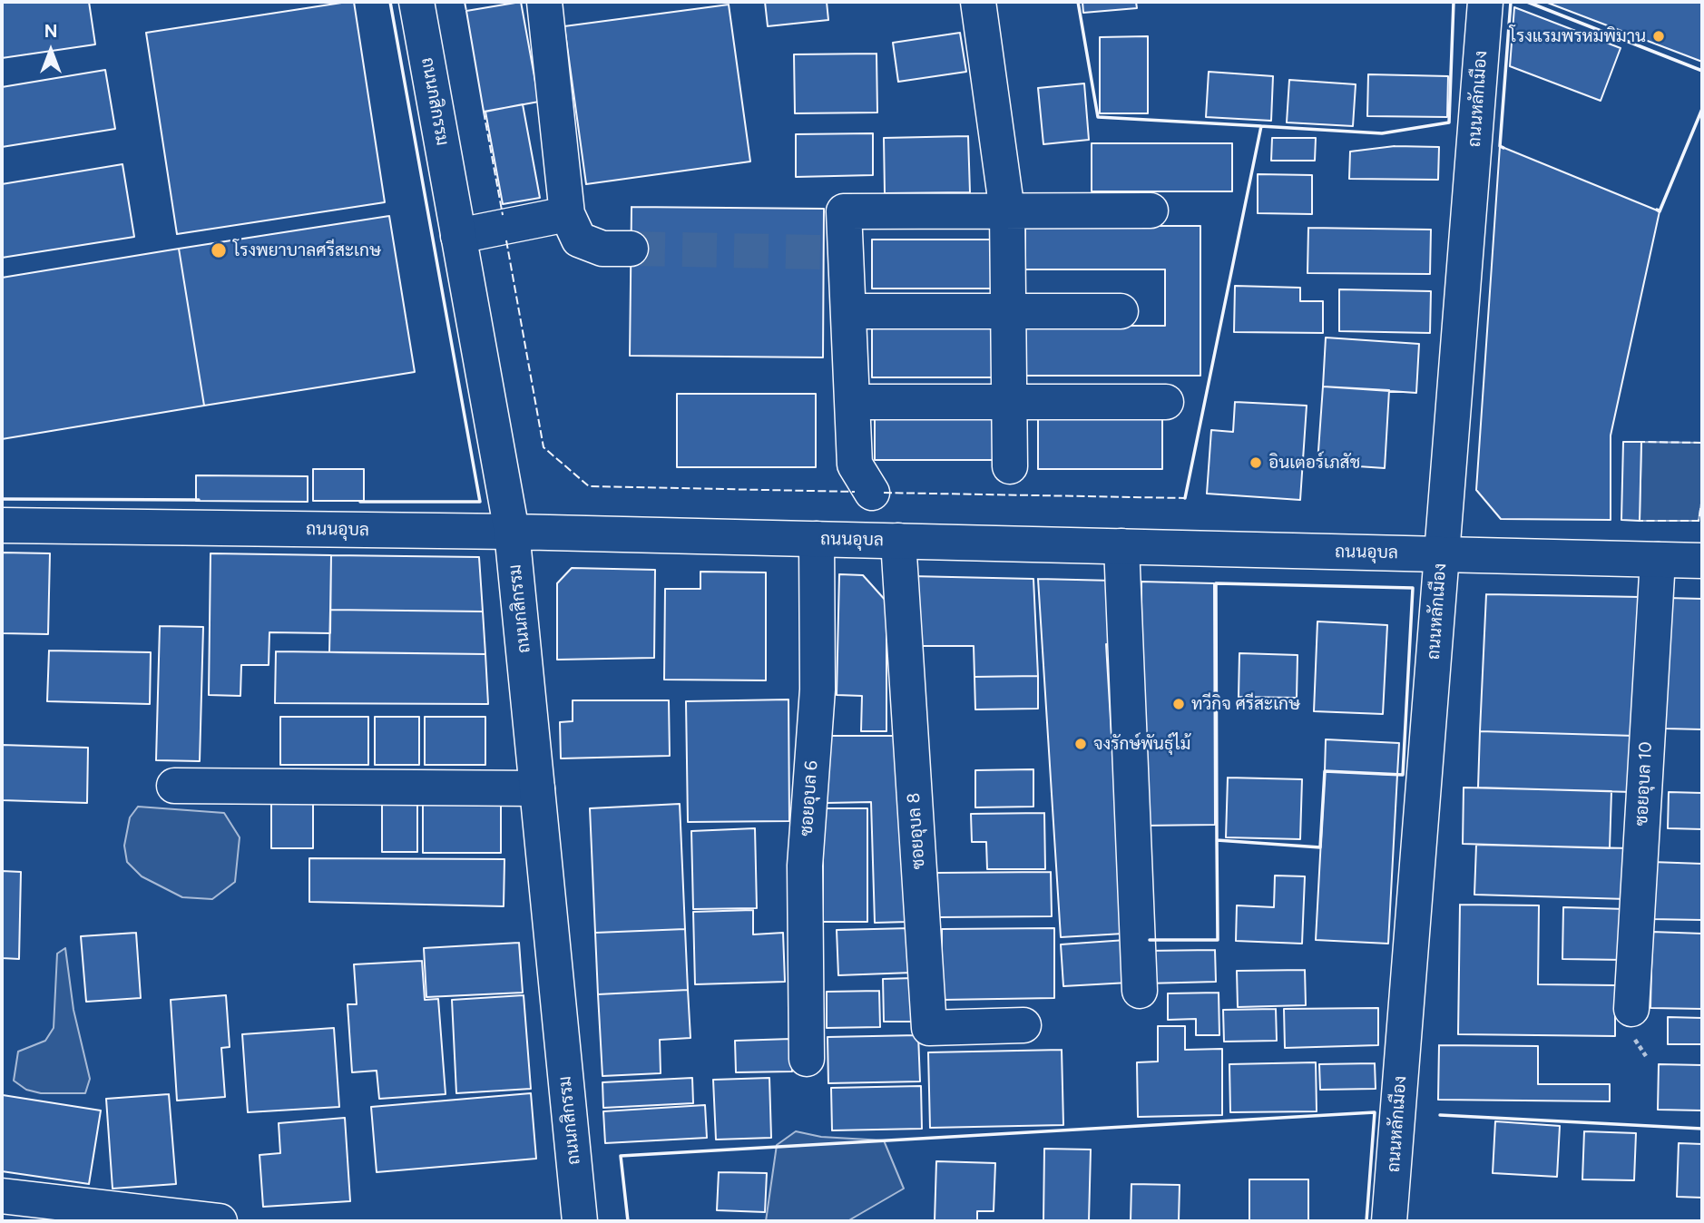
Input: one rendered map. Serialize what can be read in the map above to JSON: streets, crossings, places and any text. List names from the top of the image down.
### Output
{
  "streets": {
    "street": [
      "ถนนหลักเมือง",
      "ถนนกสิกรรม",
      "ถนนอุบล",
      "ซอยอุบล 10",
      "ซอยอุบล 6",
      "ซอยอุบล 8"
    ]
  },
  "crossings": [
    ["ถนนหลักเมือง", "ถนนอุบล"],
    ["ถนนกสิกรรม", "ถนนอุบล"],
    ["ถนนอุบล", "ซอยอุบล 10"],
    ["ถนนอุบล", "ซอยอุบล 6"],
    ["ถนนอุบล", "ซอยอุบล 8"]
  ],
  "places": [
    "โรงแรมพรหมพิมาน",
    "โรงพยาบาลศรีสะเกษ",
    "อินเตอร์เภสัช",
    "ทวีกิจ ศรีสะเกษ",
    "จงรักษ์พันธุ์ไม้"
  ],
  "north": "top"
}
